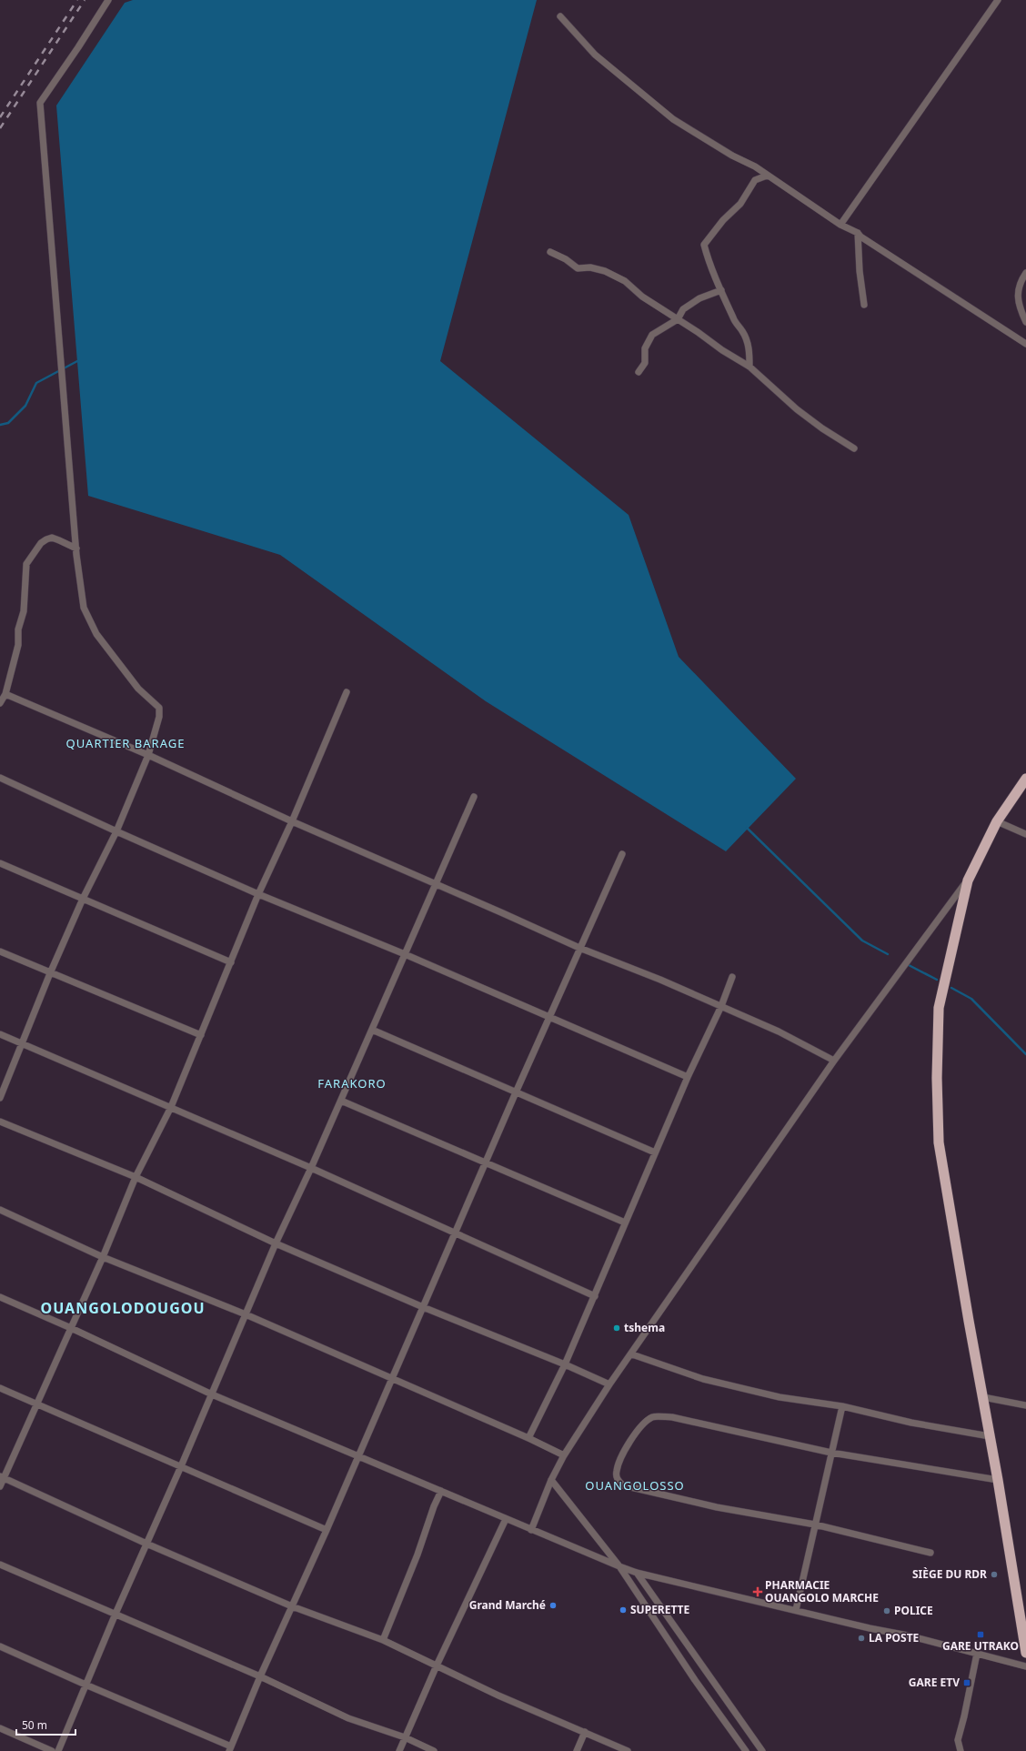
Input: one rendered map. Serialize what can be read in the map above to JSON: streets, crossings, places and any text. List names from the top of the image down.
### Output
{
  "districts": [
    "QUARTIER BARAGE",
    "FARAKORO",
    "OUANGOLODOUGOU",
    "OUANGOLOSSO"
  ],
  "places": {
    "other": [
      "tshema",
      "SIÈGE DU RDR",
      "Grand Marché",
      "SUPERETTE",
      "POLICE",
      "LA POSTE"
    ],
    "health": ["PHARMACIE OUANGOLO MARCHE"],
    "transit": ["GARE UTRAKO", "GARE ETV"]
  },
  "scale_bar": "50 m"
}
